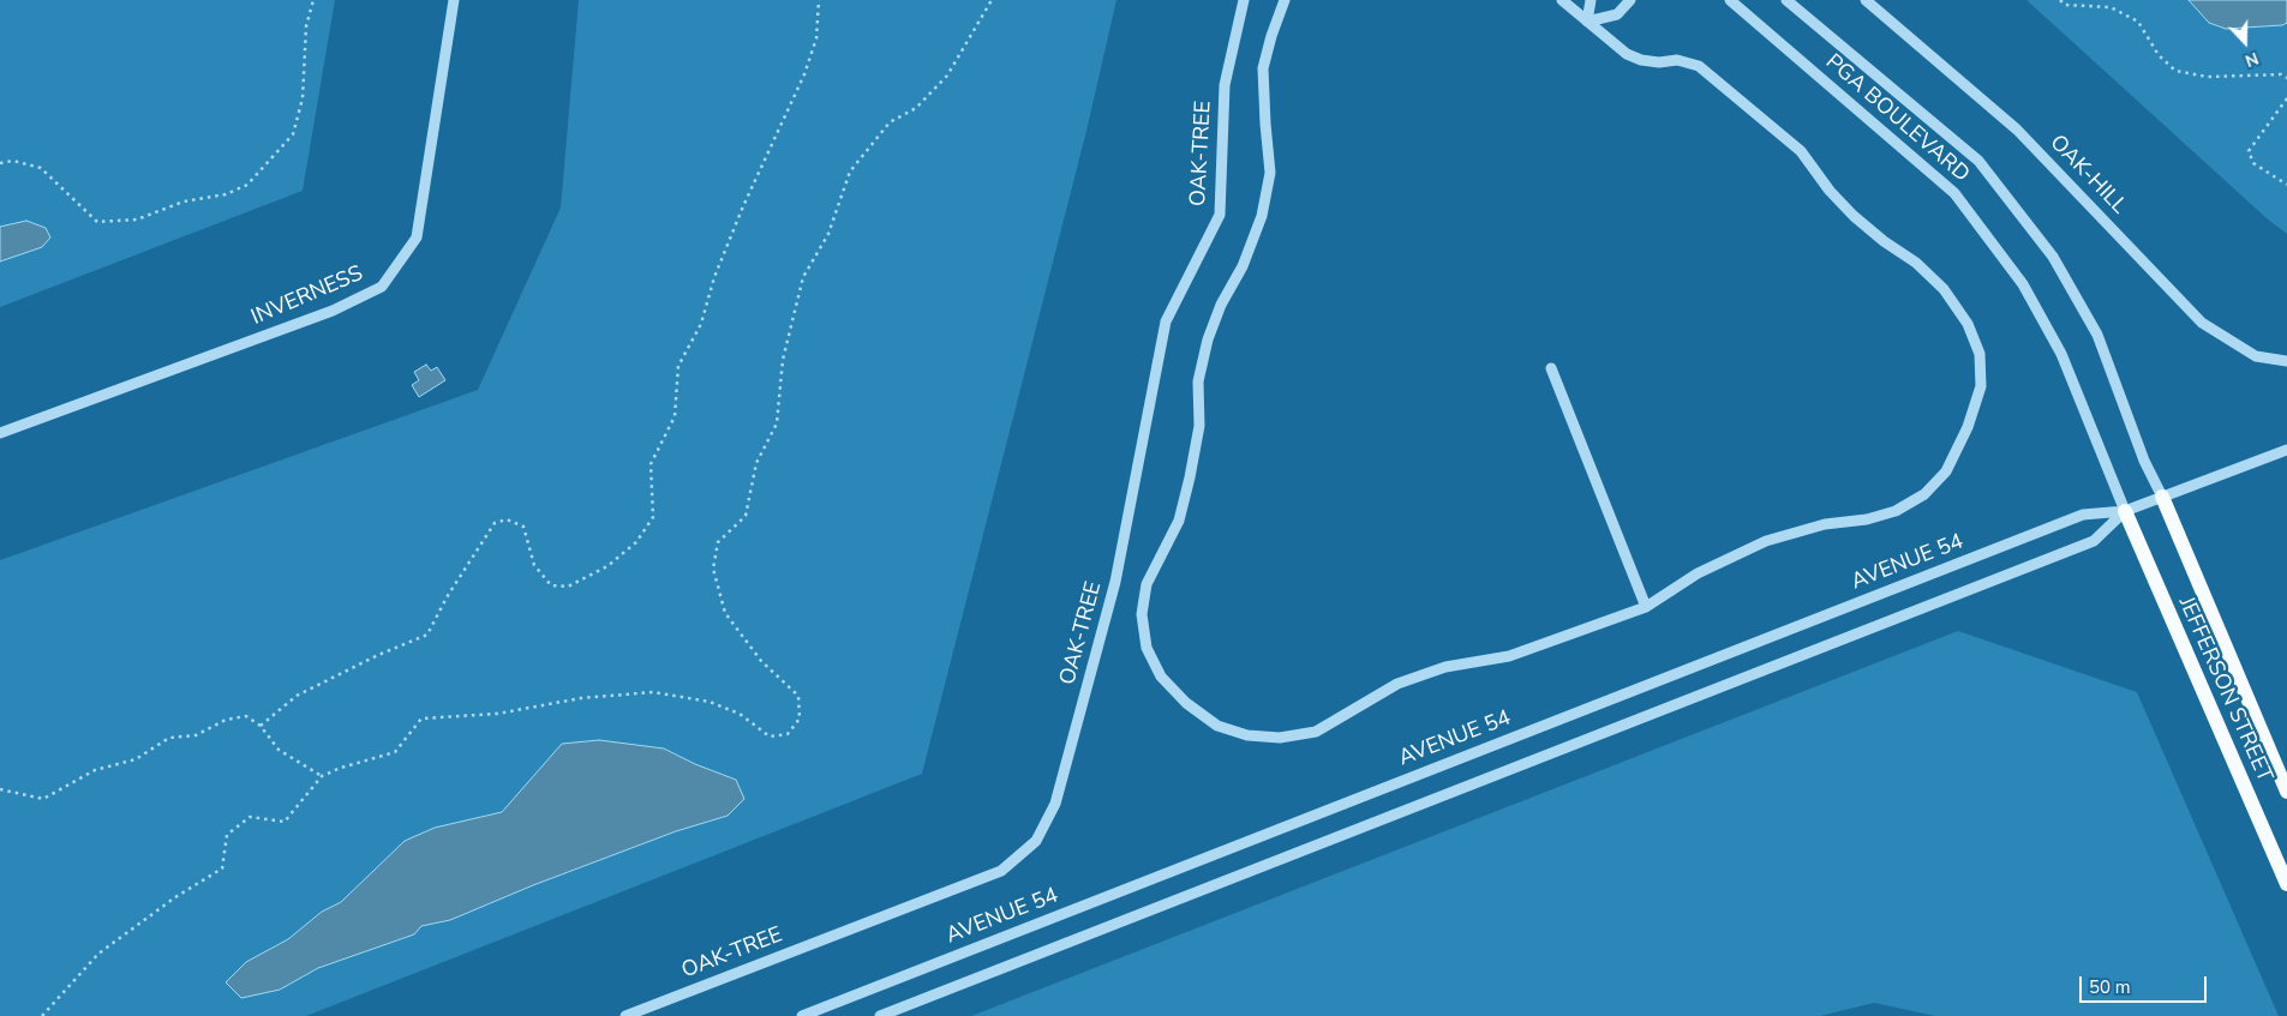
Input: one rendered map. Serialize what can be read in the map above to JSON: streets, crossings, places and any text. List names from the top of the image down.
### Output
{
  "streets": {
    "main road": ["JEFFERSON STREET"],
    "street": [
      "PGA BOULEVARD",
      "OAK-TREE",
      "OAK-HILL",
      "INVERNESS",
      "AVENUE 54"
    ]
  },
  "crossings": [
    ["PGA BOULEVARD", "AVENUE 54"],
    ["PGA BOULEVARD", "JEFFERSON STREET"],
    ["AVENUE 54", "JEFFERSON STREET"]
  ],
  "scale_bar": "50 m",
  "north": "bottom"
}
